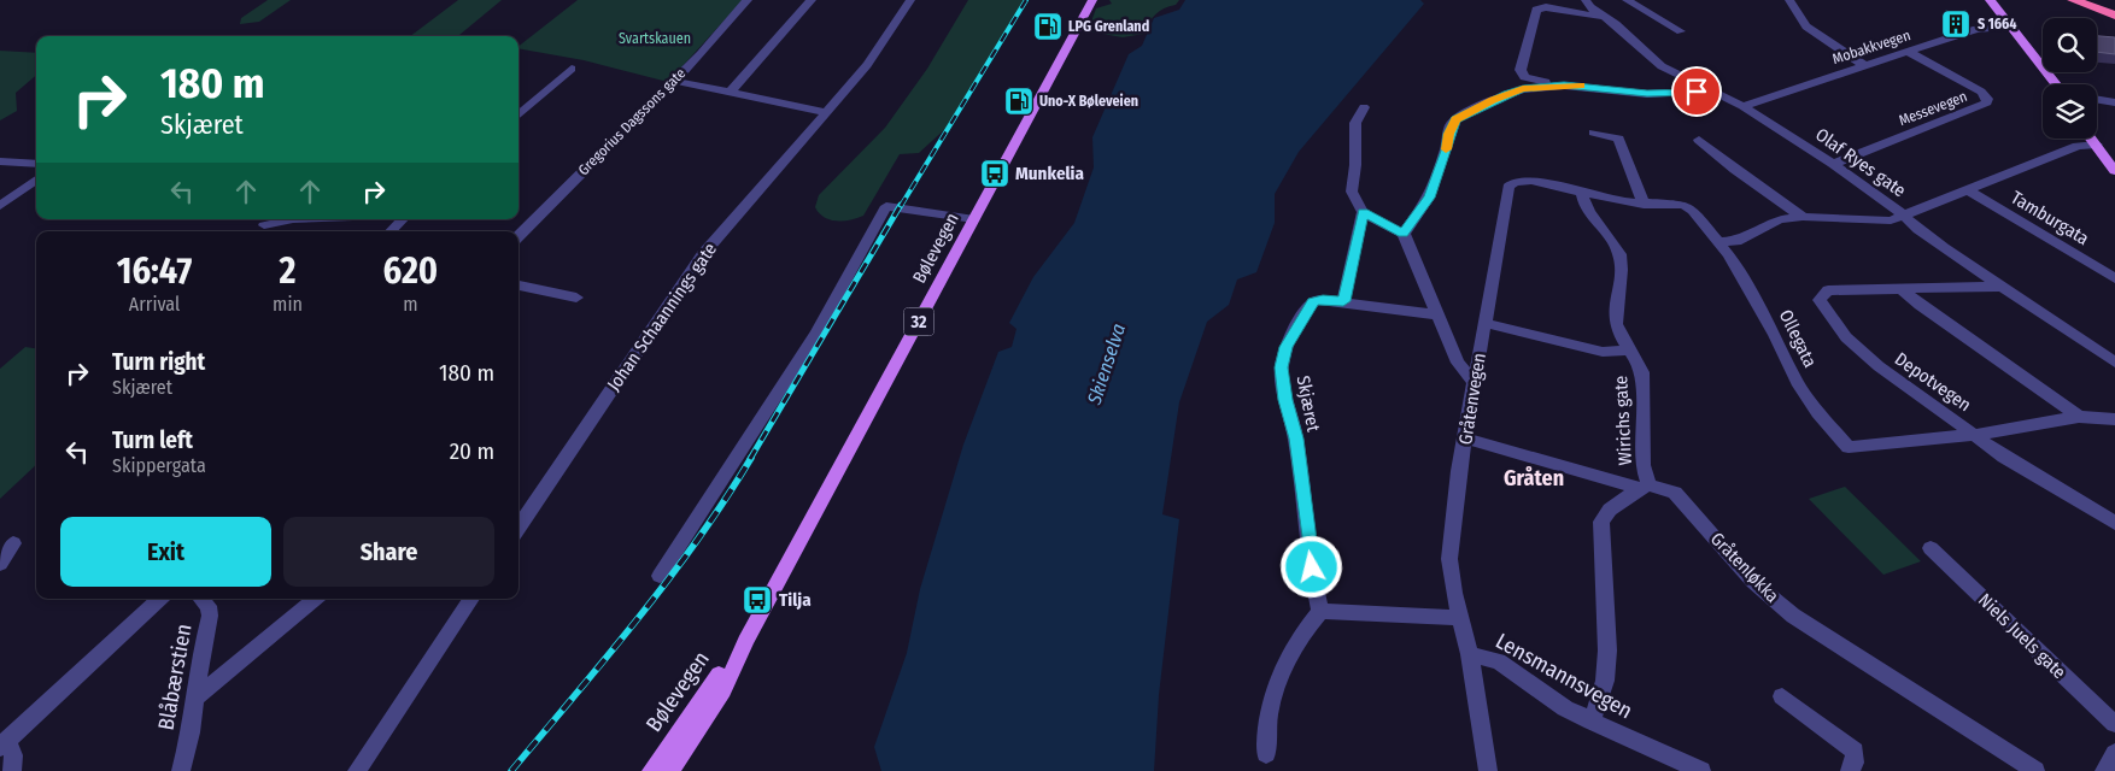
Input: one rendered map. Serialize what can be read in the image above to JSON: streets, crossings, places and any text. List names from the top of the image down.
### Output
{
  "streets": {
    "main road": ["Bølevegen", "32"],
    "street": [
      "Mobakkvegen",
      "Messevegen",
      "Gregorius Dagssons gate",
      "Olaf Ryes gate",
      "Tamburgata",
      "Johan Schaannings gate",
      "Ollegata",
      "Depotvegen",
      "Gråtenvegen",
      "Skjæret",
      "Wirichs gate",
      "Gråtenløkka",
      "Niels Juels gate",
      "Lensmannsvegen",
      "Blåbærstien"
    ]
  },
  "crossings": [
    ["Mobakkvegen", "Messevegen"],
    ["Mobakkvegen", "Olaf Ryes gate"],
    ["Messevegen", "Olaf Ryes gate"],
    ["Olaf Ryes gate", "Tamburgata"],
    ["Olaf Ryes gate", "Depotvegen"],
    ["Tamburgata", "Ollegata"],
    ["Ollegata", "Depotvegen"],
    ["Ollegata", "Gråtenvegen"],
    ["Ollegata", "Wirichs gate"],
    ["Gråtenvegen", "Gråtenløkka"],
    ["Gråtenvegen", "Lensmannsvegen"],
    ["Wirichs gate", "Gråtenløkka"]
  ],
  "districts": ["Gråten"],
  "water": ["Skienselva"],
  "parks": ["Svartskauen"],
  "places": {
    "building": ["S 1664"],
    "fuel station": ["LPG Grenland", "Uno-X Bøleveien"],
    "bus stop": ["Munkelia", "Tilja"]
  },
  "page": {
    "turn": ["180 m", "Skjæret"],
    "eta": [
      "16:47",
      "Arrival",
      "2",
      "min",
      "620",
      "m"
    ],
    "list": [
      {
        "name": "Turn right",
        "note": "Skjæret",
        "value": "180 m"
      },
      {
        "name": "Turn left",
        "note": "Skippergata",
        "value": "20 m"
      }
    ],
    "buttons": ["Exit", "Share"]
  }
}
